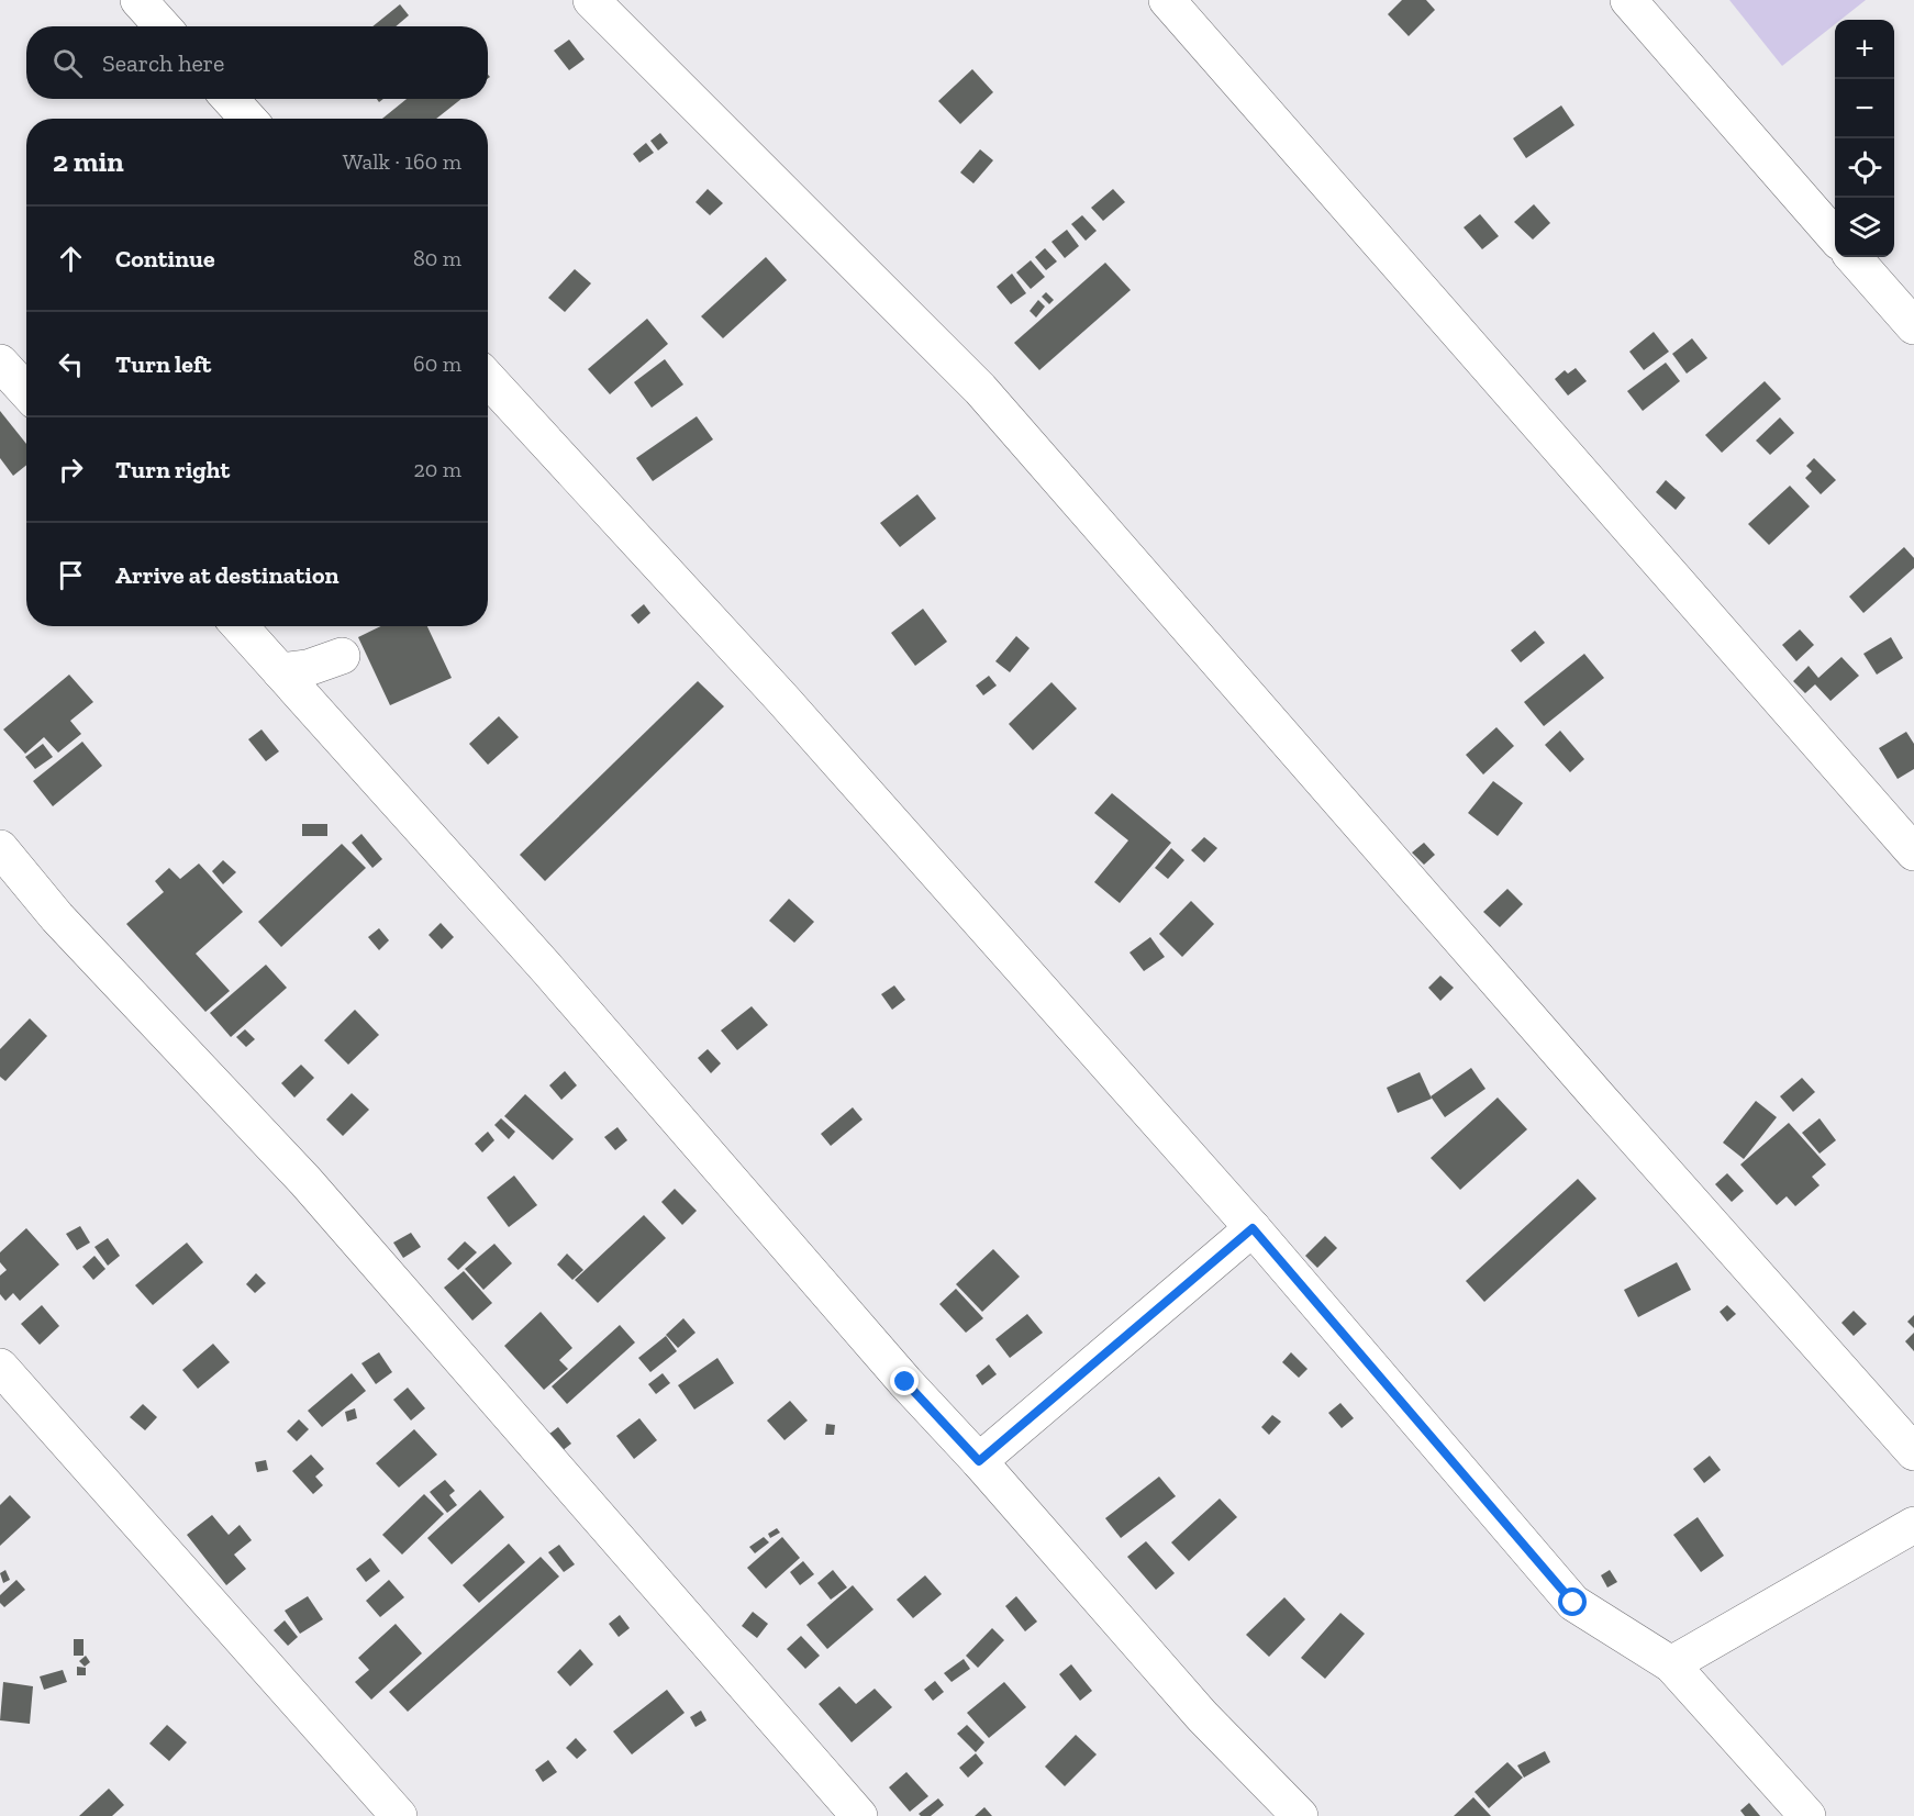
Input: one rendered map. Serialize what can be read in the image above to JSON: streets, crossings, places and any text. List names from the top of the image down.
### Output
{
  "page": {
    "map_buttons": ["+", "−"],
    "search": "Search here",
    "heading": ["2 min", "Walk · 160 m"],
    "list": [
      ["Continue", "80 m"],
      ["Turn left", "60 m"],
      ["Turn right", "20 m"],
      "Arrive at destination"
    ]
  }
}
